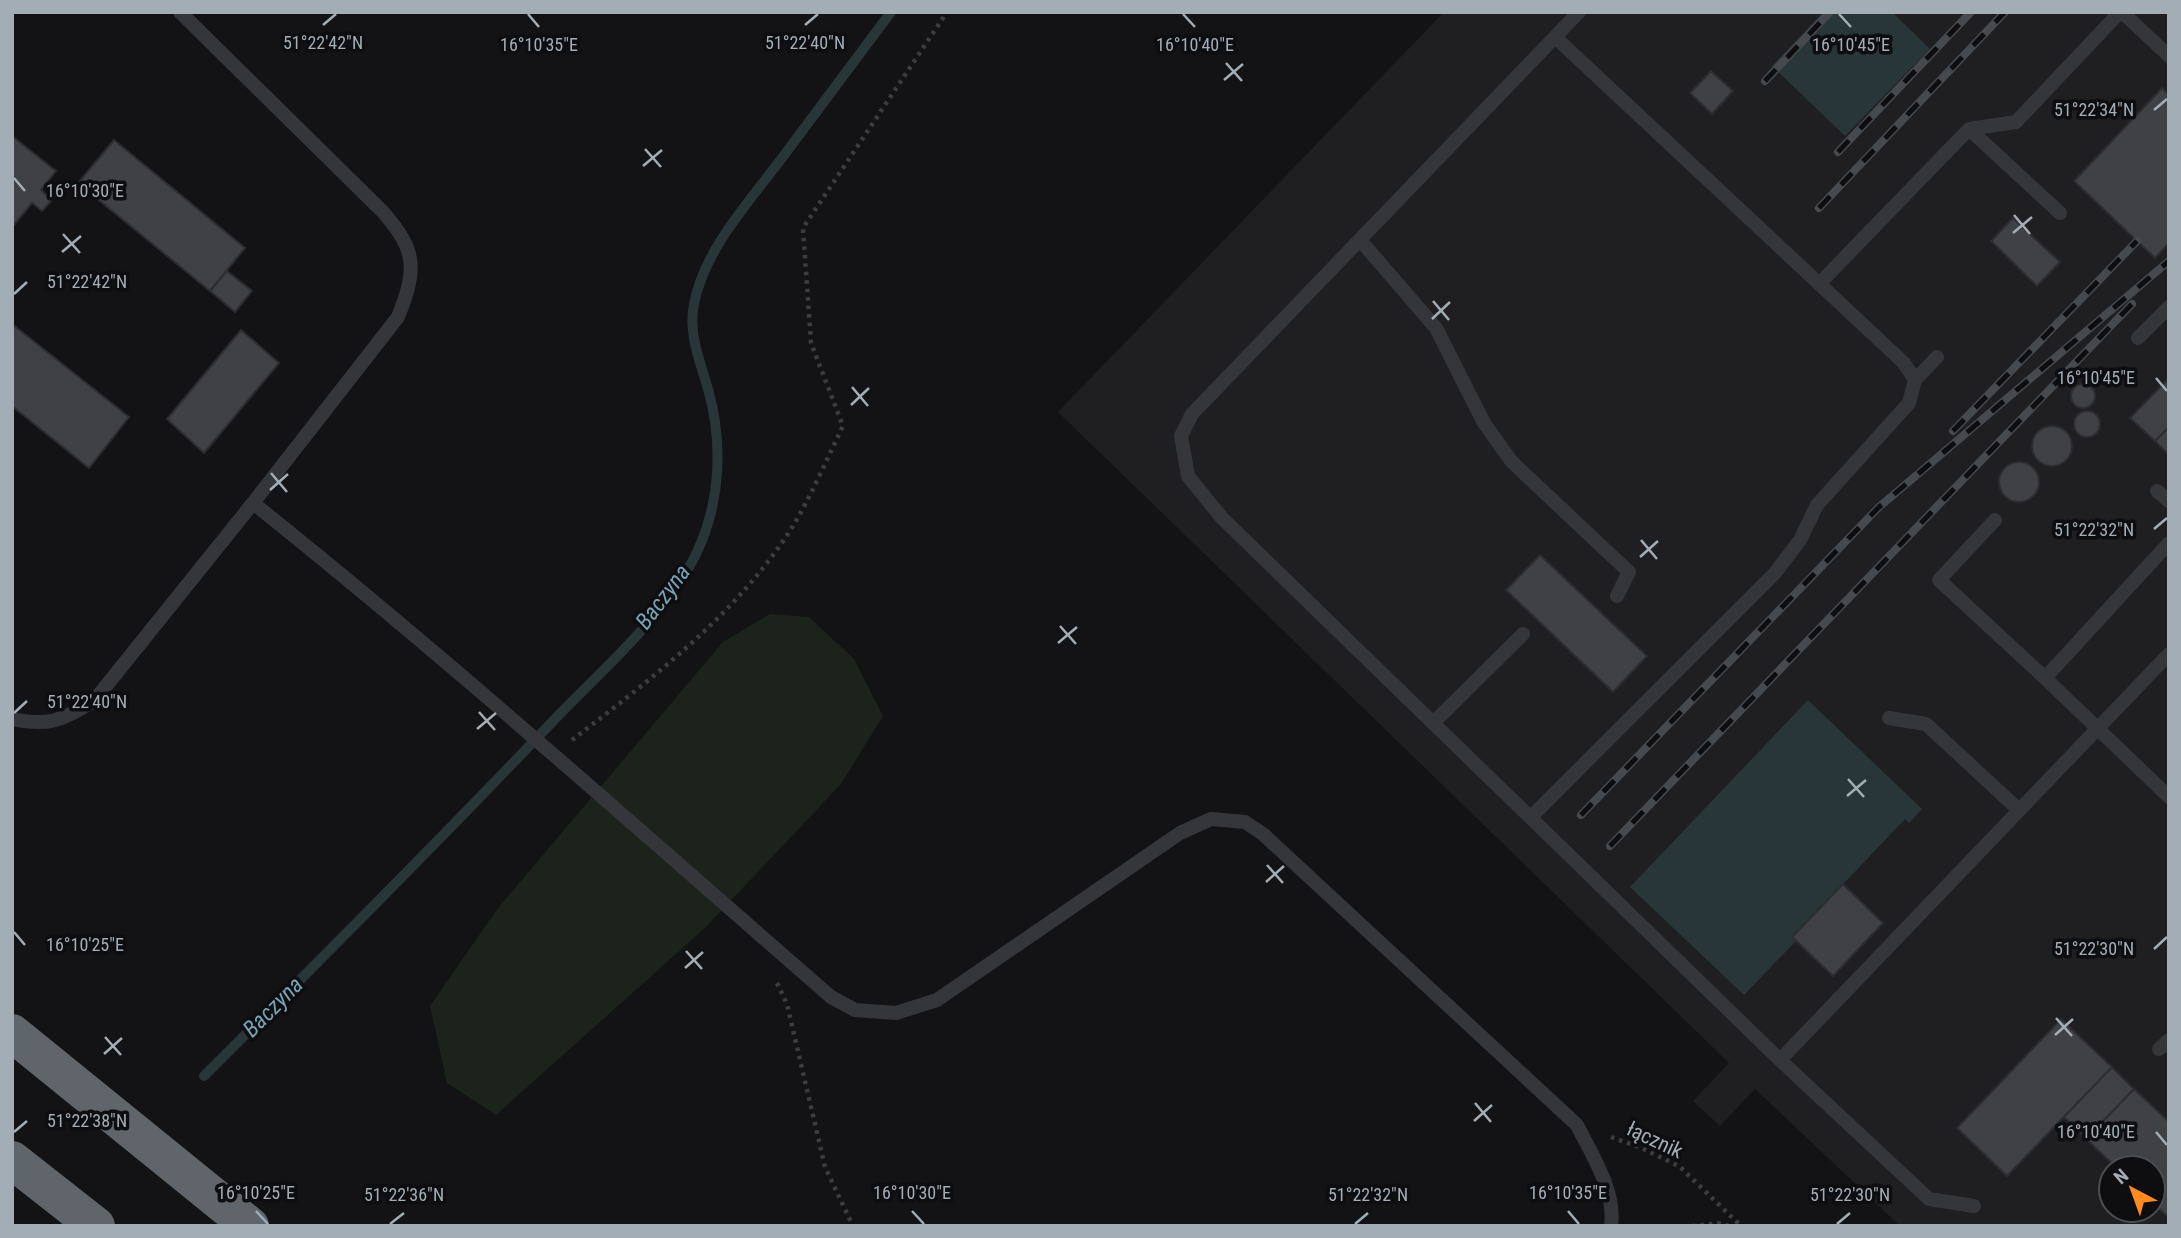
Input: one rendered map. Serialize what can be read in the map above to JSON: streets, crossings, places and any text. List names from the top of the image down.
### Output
{
  "streets": {
    "path": ["łącznik"]
  },
  "water": ["Baczyna"],
  "north": "top left",
  "coordinates": [
    "51°22'42\"N",
    "51°22'40\"N",
    "16°10'45\"E",
    "16°10'35\"E",
    "16°10'40\"E",
    "51°22'34\"N",
    "16°10'30\"E",
    "51°22'32\"N",
    "16°10'25\"E",
    "51°22'30\"N",
    "51°22'38\"N",
    "51°22'36\"N"
  ]
}
